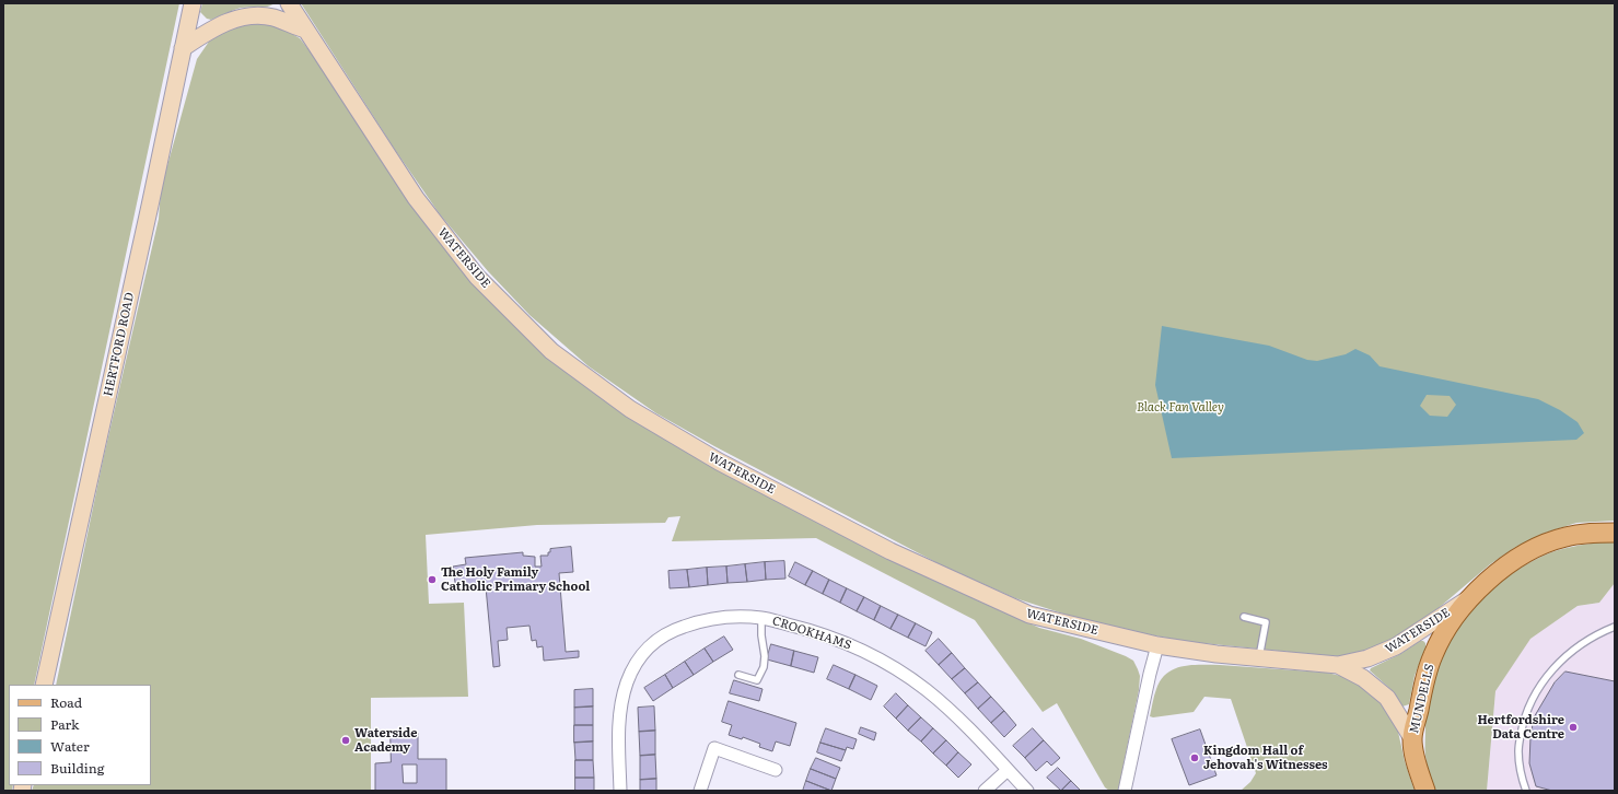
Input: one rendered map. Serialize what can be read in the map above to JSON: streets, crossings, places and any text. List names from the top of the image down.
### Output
{
  "streets": {
    "main road": ["WATERSIDE", "HERTFORD ROAD", "MUNDELLS"],
    "street": ["CROOKHAMS"]
  },
  "crossings": [
    ["WATERSIDE", "MUNDELLS"]
  ],
  "parks": ["Black Fan Valley"],
  "places": [
    "The Holy Family Catholic Primary School",
    "Hertfordshire Data Centre",
    "Waterside Academy",
    "Kingdom Hall of Jehovah's Witnesses"
  ],
  "legend": [
    "Road",
    "Park",
    "Water",
    "Building"
  ]
}
